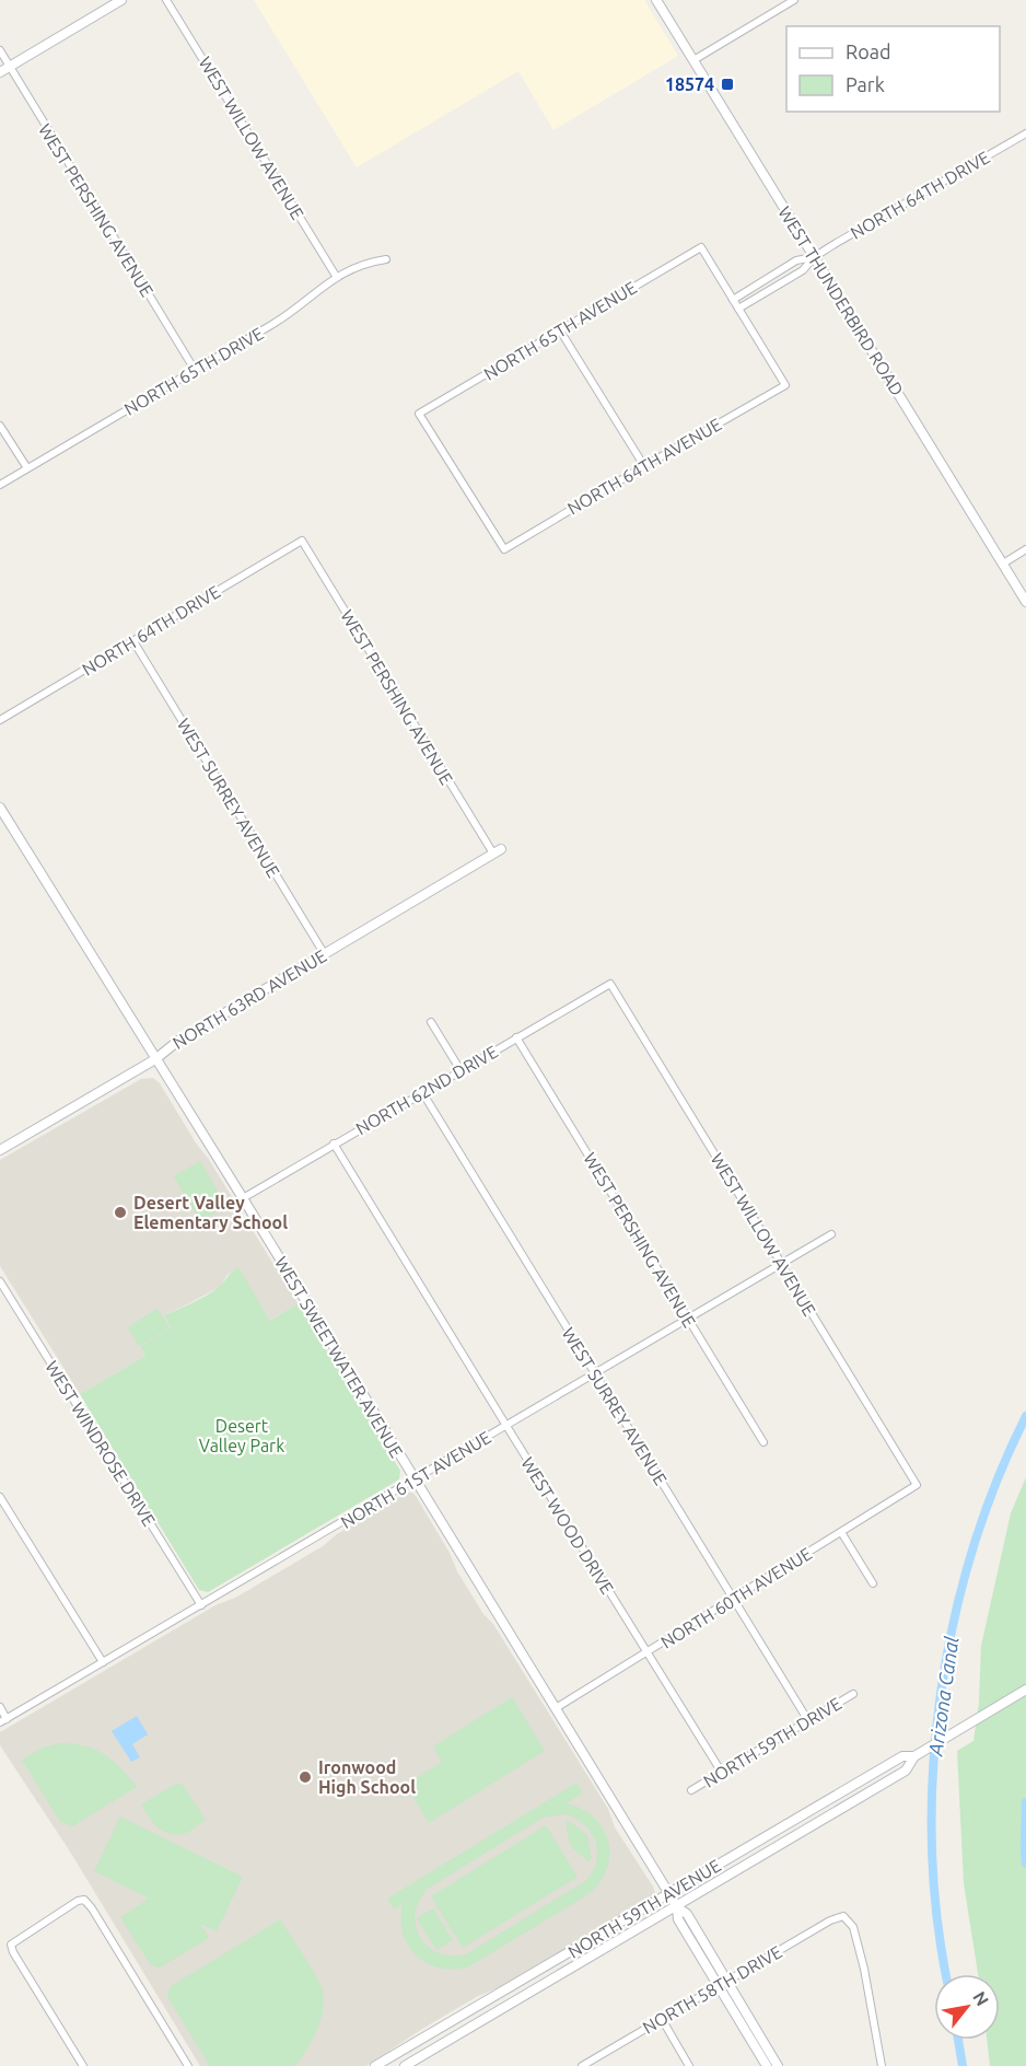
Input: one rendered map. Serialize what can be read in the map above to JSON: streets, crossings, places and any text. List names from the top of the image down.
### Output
{
  "streets": {
    "street": [
      "WEST WILLOW AVENUE",
      "NORTH 64TH DRIVE",
      "WEST PERSHING AVENUE",
      "WEST THUNDERBIRD ROAD",
      "NORTH 65TH AVENUE",
      "NORTH 65TH DRIVE",
      "NORTH 64TH AVENUE",
      "WEST SURREY AVENUE",
      "NORTH 63RD AVENUE",
      "NORTH 62ND DRIVE",
      "WEST SWEETWATER AVENUE",
      "WEST WINDROSE DRIVE",
      "NORTH 61ST AVENUE",
      "WEST WOOD DRIVE",
      "NORTH 60TH AVENUE",
      "NORTH 59TH DRIVE",
      "NORTH 59TH AVENUE",
      "NORTH 58TH DRIVE"
    ]
  },
  "crossings": [
    ["WEST WILLOW AVENUE", "NORTH 65TH DRIVE"],
    ["WEST WILLOW AVENUE", "NORTH 62ND DRIVE"],
    ["WEST WILLOW AVENUE", "NORTH 61ST AVENUE"],
    ["WEST WILLOW AVENUE", "NORTH 60TH AVENUE"],
    ["NORTH 64TH DRIVE", "WEST PERSHING AVENUE"],
    ["NORTH 64TH DRIVE", "WEST THUNDERBIRD ROAD"],
    ["NORTH 64TH DRIVE", "NORTH 65TH AVENUE"],
    ["NORTH 64TH DRIVE", "NORTH 64TH AVENUE"],
    ["NORTH 64TH DRIVE", "WEST SURREY AVENUE"],
    ["WEST PERSHING AVENUE", "NORTH 65TH DRIVE"],
    ["WEST PERSHING AVENUE", "NORTH 63RD AVENUE"],
    ["WEST PERSHING AVENUE", "NORTH 62ND DRIVE"],
    ["WEST PERSHING AVENUE", "NORTH 61ST AVENUE"],
    ["NORTH 65TH AVENUE", "NORTH 64TH AVENUE"],
    ["WEST SURREY AVENUE", "NORTH 63RD AVENUE"],
    ["WEST SURREY AVENUE", "NORTH 62ND DRIVE"],
    ["WEST SURREY AVENUE", "NORTH 61ST AVENUE"],
    ["WEST SURREY AVENUE", "NORTH 60TH AVENUE"],
    ["WEST SURREY AVENUE", "NORTH 59TH DRIVE"],
    ["NORTH 63RD AVENUE", "WEST SWEETWATER AVENUE"],
    ["NORTH 62ND DRIVE", "WEST SWEETWATER AVENUE"],
    ["NORTH 62ND DRIVE", "WEST WOOD DRIVE"],
    ["WEST SWEETWATER AVENUE", "NORTH 61ST AVENUE"],
    ["WEST SWEETWATER AVENUE", "NORTH 60TH AVENUE"],
    ["WEST SWEETWATER AVENUE", "NORTH 59TH AVENUE"],
    ["WEST WINDROSE DRIVE", "NORTH 61ST AVENUE"],
    ["NORTH 61ST AVENUE", "WEST WOOD DRIVE"],
    ["WEST WOOD DRIVE", "NORTH 60TH AVENUE"],
    ["WEST WOOD DRIVE", "NORTH 59TH DRIVE"]
  ],
  "water": ["Arizona Canal"],
  "parks": ["Desert Valley Park"],
  "places": {
    "transit": ["18574"],
    "other": ["Desert Valley Elementary School", "Ironwood High School"]
  },
  "legend": ["Road", "Park"],
  "north": "top right"
}
